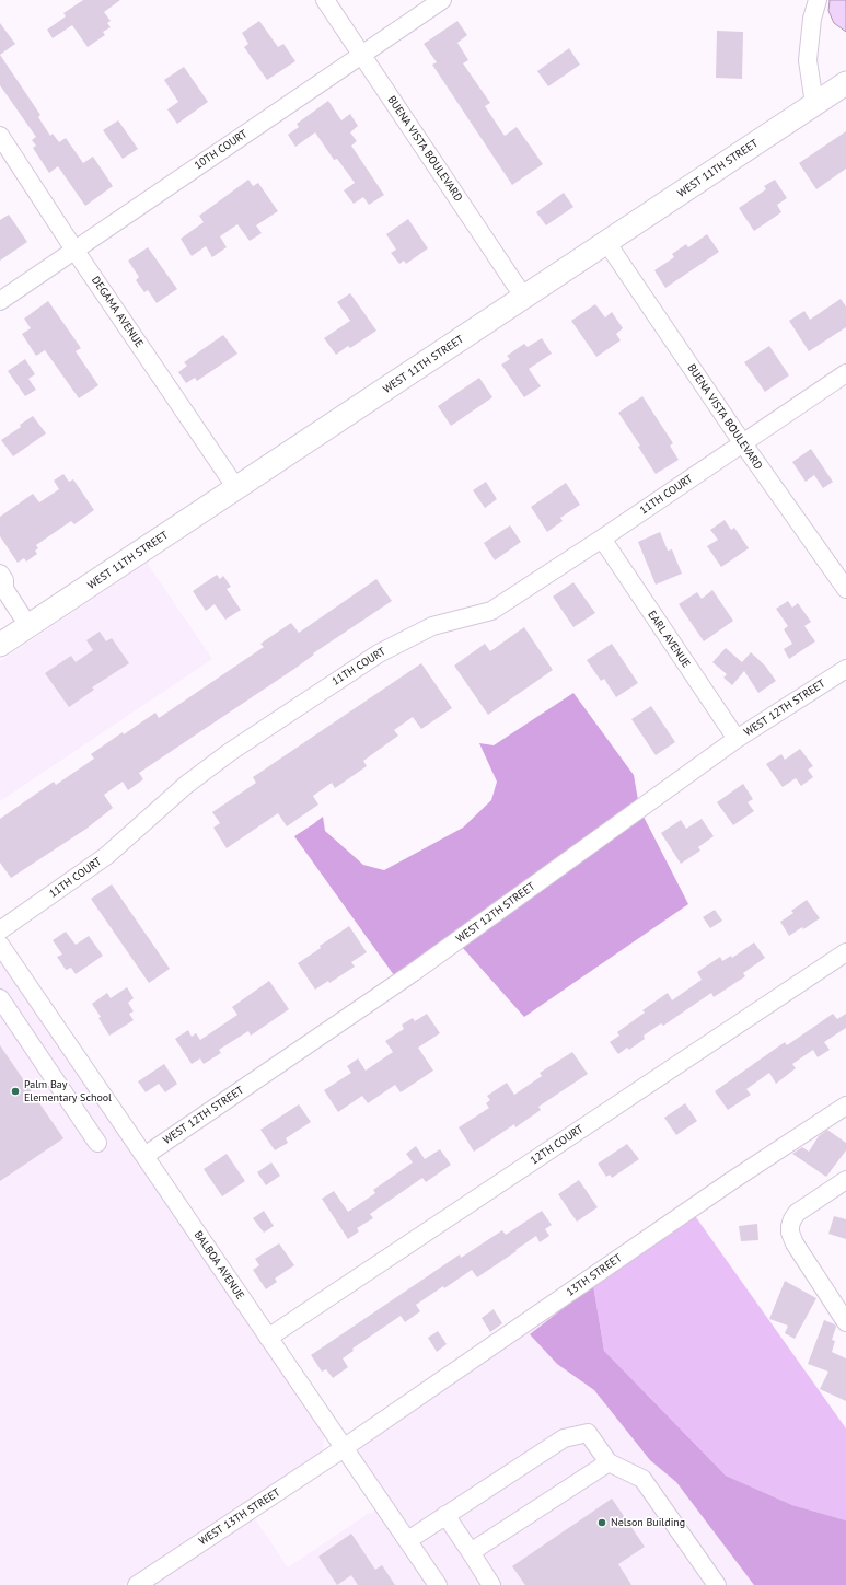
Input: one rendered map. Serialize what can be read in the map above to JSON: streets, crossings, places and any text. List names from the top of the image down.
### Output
{
  "streets": {
    "main road": ["WEST 11TH STREET"],
    "street": [
      "BUENA VISTA BOULEVARD",
      "10TH COURT",
      "DEGAMA AVENUE",
      "11TH COURT",
      "EARL AVENUE",
      "WEST 12TH STREET",
      "12TH COURT",
      "BALBOA AVENUE",
      "13TH STREET",
      "WEST 13TH STREET"
    ]
  },
  "crossings": [
    ["BUENA VISTA BOULEVARD", "10TH COURT"],
    ["BUENA VISTA BOULEVARD", "WEST 11TH STREET"],
    ["BUENA VISTA BOULEVARD", "11TH COURT"],
    ["10TH COURT", "DEGAMA AVENUE"],
    ["WEST 11TH STREET", "DEGAMA AVENUE"],
    ["11TH COURT", "EARL AVENUE"],
    ["EARL AVENUE", "WEST 12TH STREET"],
    ["WEST 12TH STREET", "BALBOA AVENUE"],
    ["12TH COURT", "BALBOA AVENUE"],
    ["BALBOA AVENUE", "13TH STREET"],
    ["BALBOA AVENUE", "WEST 13TH STREET"],
    ["13TH STREET", "WEST 13TH STREET"]
  ],
  "places": ["Palm Bay Elementary School", "Nelson Building"]
}
